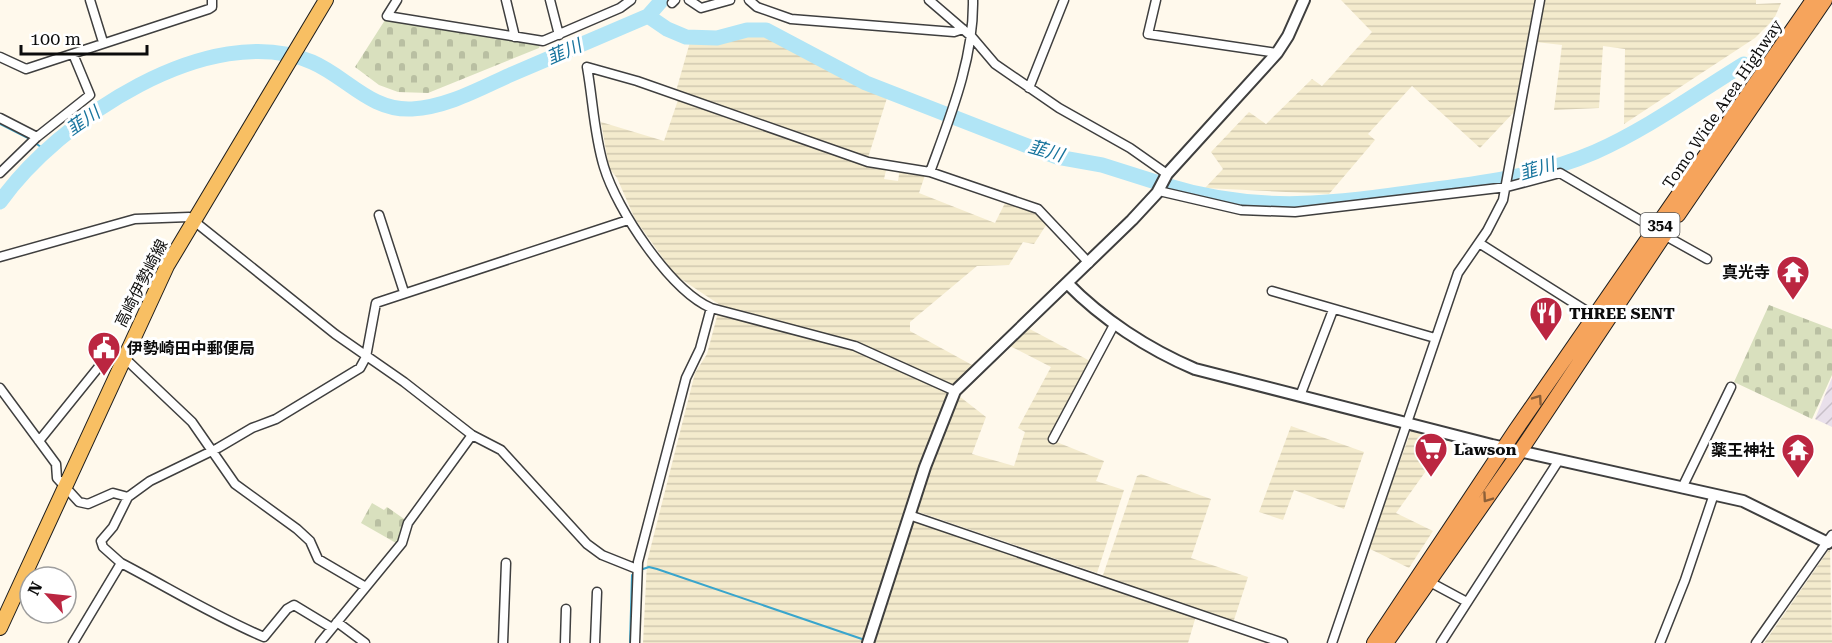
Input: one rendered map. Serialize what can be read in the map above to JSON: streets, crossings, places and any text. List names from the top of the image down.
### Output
{
  "streets": {
    "highway": ["Tomo Wide Area Highway", "354"],
    "main road": ["高崎伊勢崎線"]
  },
  "water": ["韮川"],
  "places": {
    "temple": ["真光寺", "薬王神社"],
    "restaurant": ["THREE SENT"],
    "public building": ["伊勢崎田中郵便局"],
    "supermarket": ["Lawson"]
  },
  "scale_bar": "100 m",
  "north": "top left"
}
